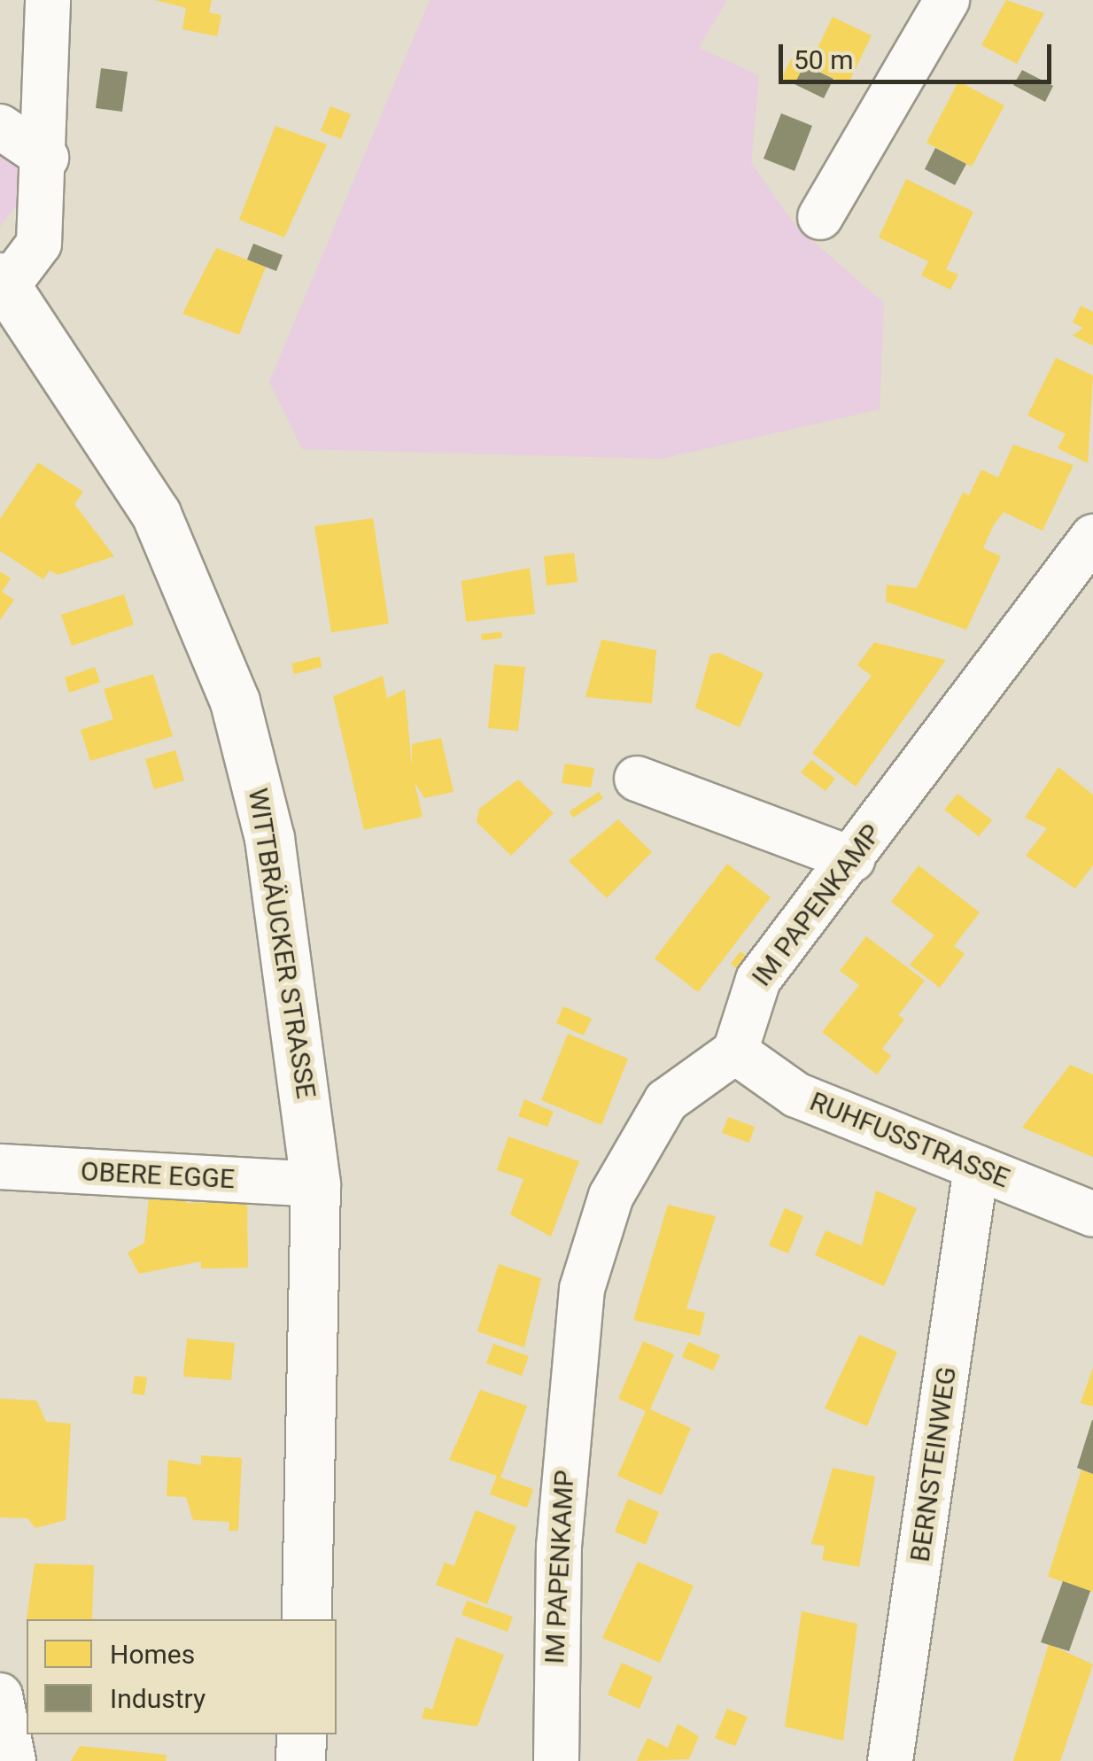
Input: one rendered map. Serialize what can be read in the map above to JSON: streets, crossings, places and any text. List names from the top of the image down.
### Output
{
  "streets": {
    "main road": ["WITTBRÄUCKER STRASSE"],
    "street": [
      "IM PAPENKAMP",
      "RUHFUSSTRASSE",
      "OBERE EGGE",
      "BERNSTEINWEG"
    ]
  },
  "crossings": [
    ["IM PAPENKAMP", "RUHFUSSTRASSE"],
    ["WITTBRÄUCKER STRASSE", "OBERE EGGE"],
    ["RUHFUSSTRASSE", "BERNSTEINWEG"]
  ],
  "legend": ["Homes", "Industry"],
  "scale_bar": "50 m"
}
